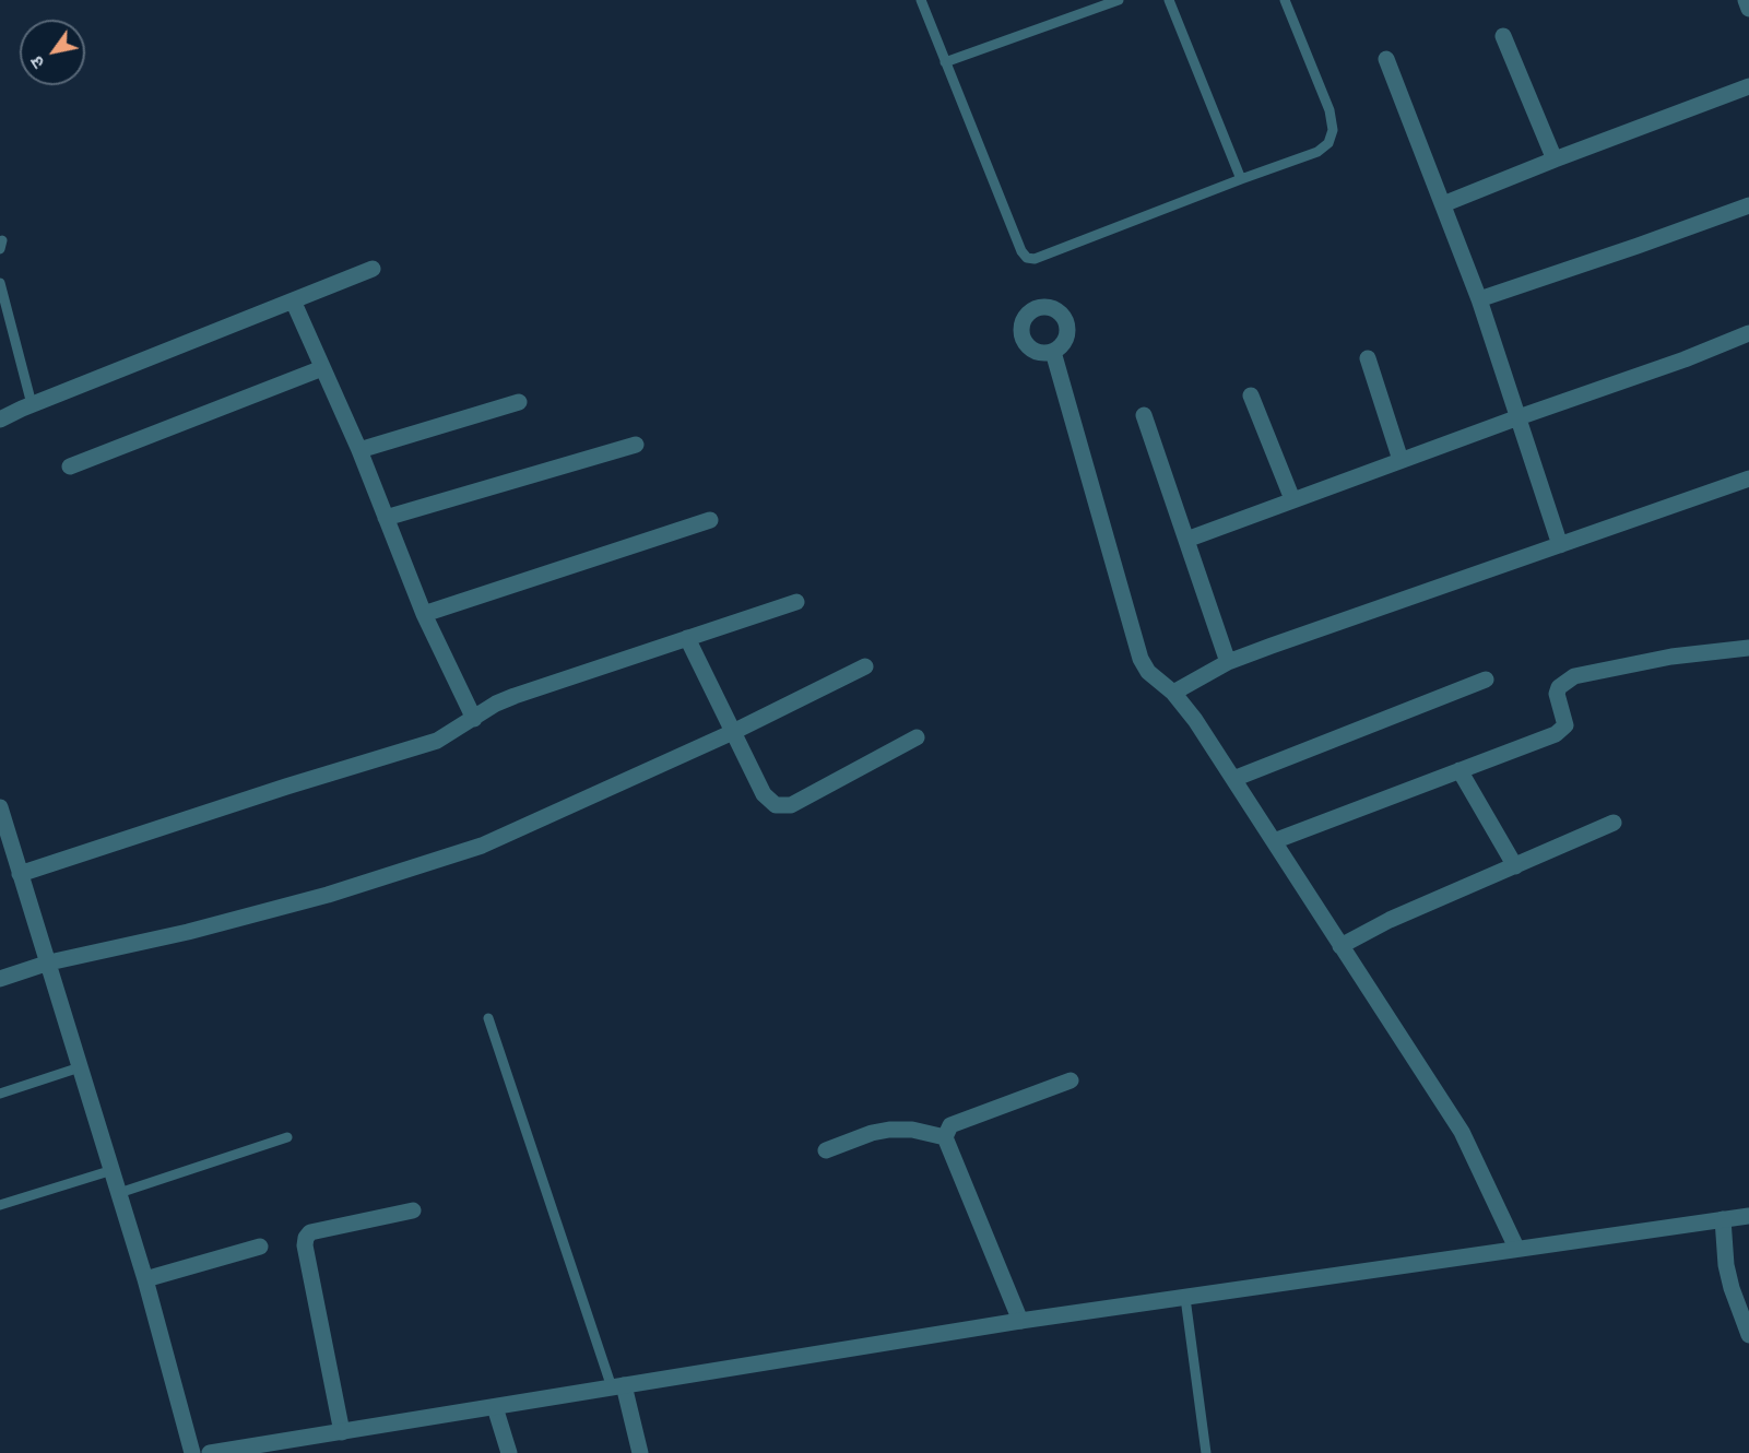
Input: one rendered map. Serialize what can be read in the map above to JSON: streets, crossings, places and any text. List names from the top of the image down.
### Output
{
  "north": "bottom left"
}
